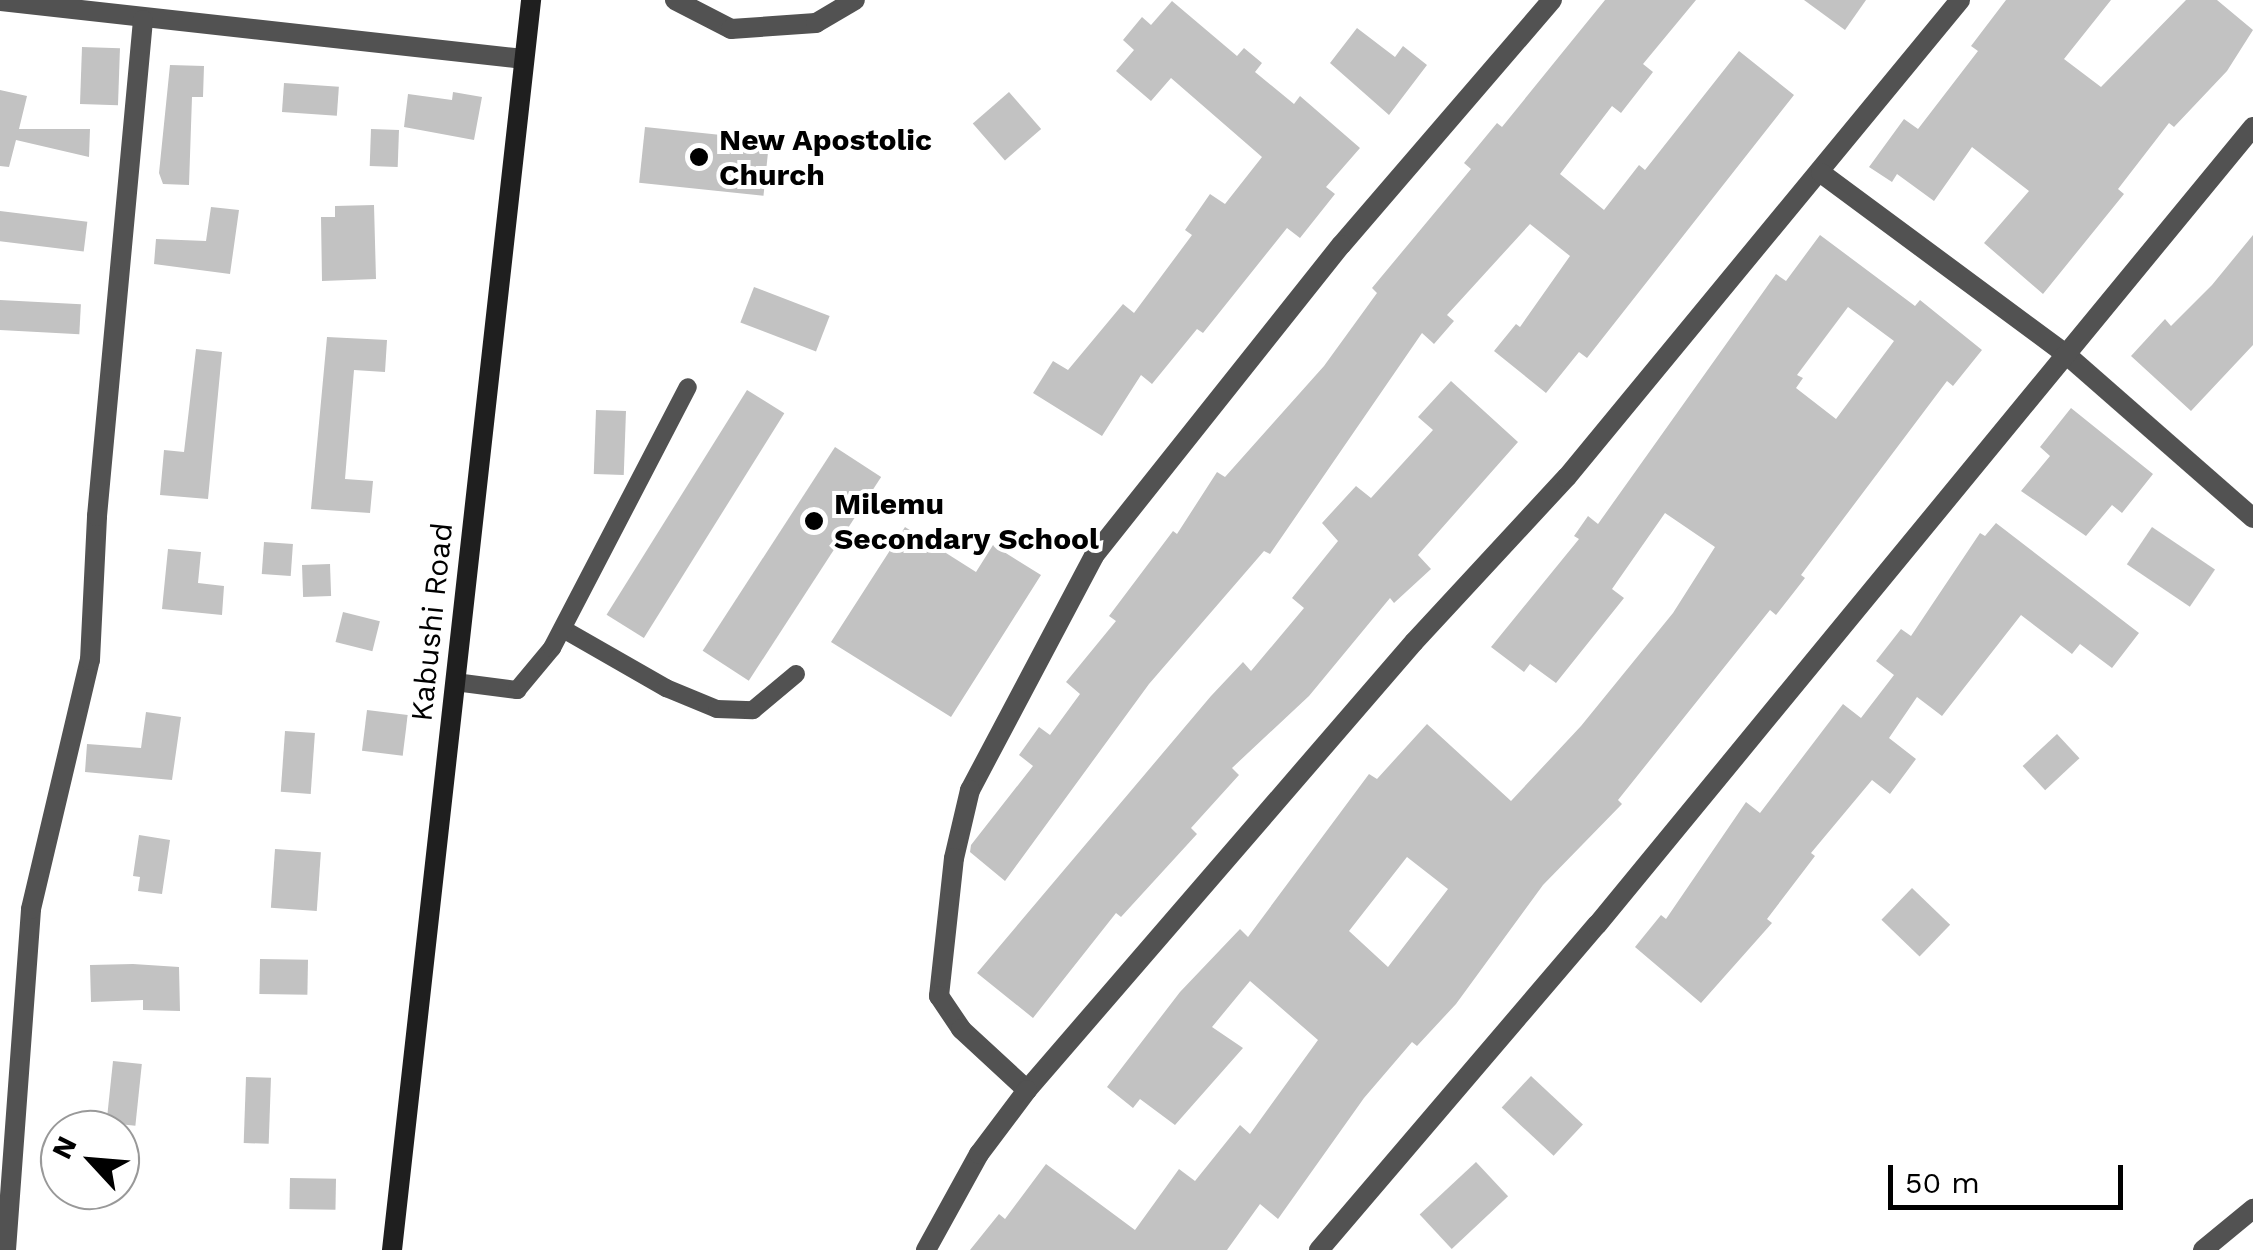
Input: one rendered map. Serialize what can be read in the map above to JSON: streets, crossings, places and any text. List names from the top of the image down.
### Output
{
  "streets": {
    "main road": ["Kabushi Road"]
  },
  "places": ["New Apostolic Church", "Milemu Secondary School"],
  "scale_bar": "50 m",
  "north": "top left"
}
